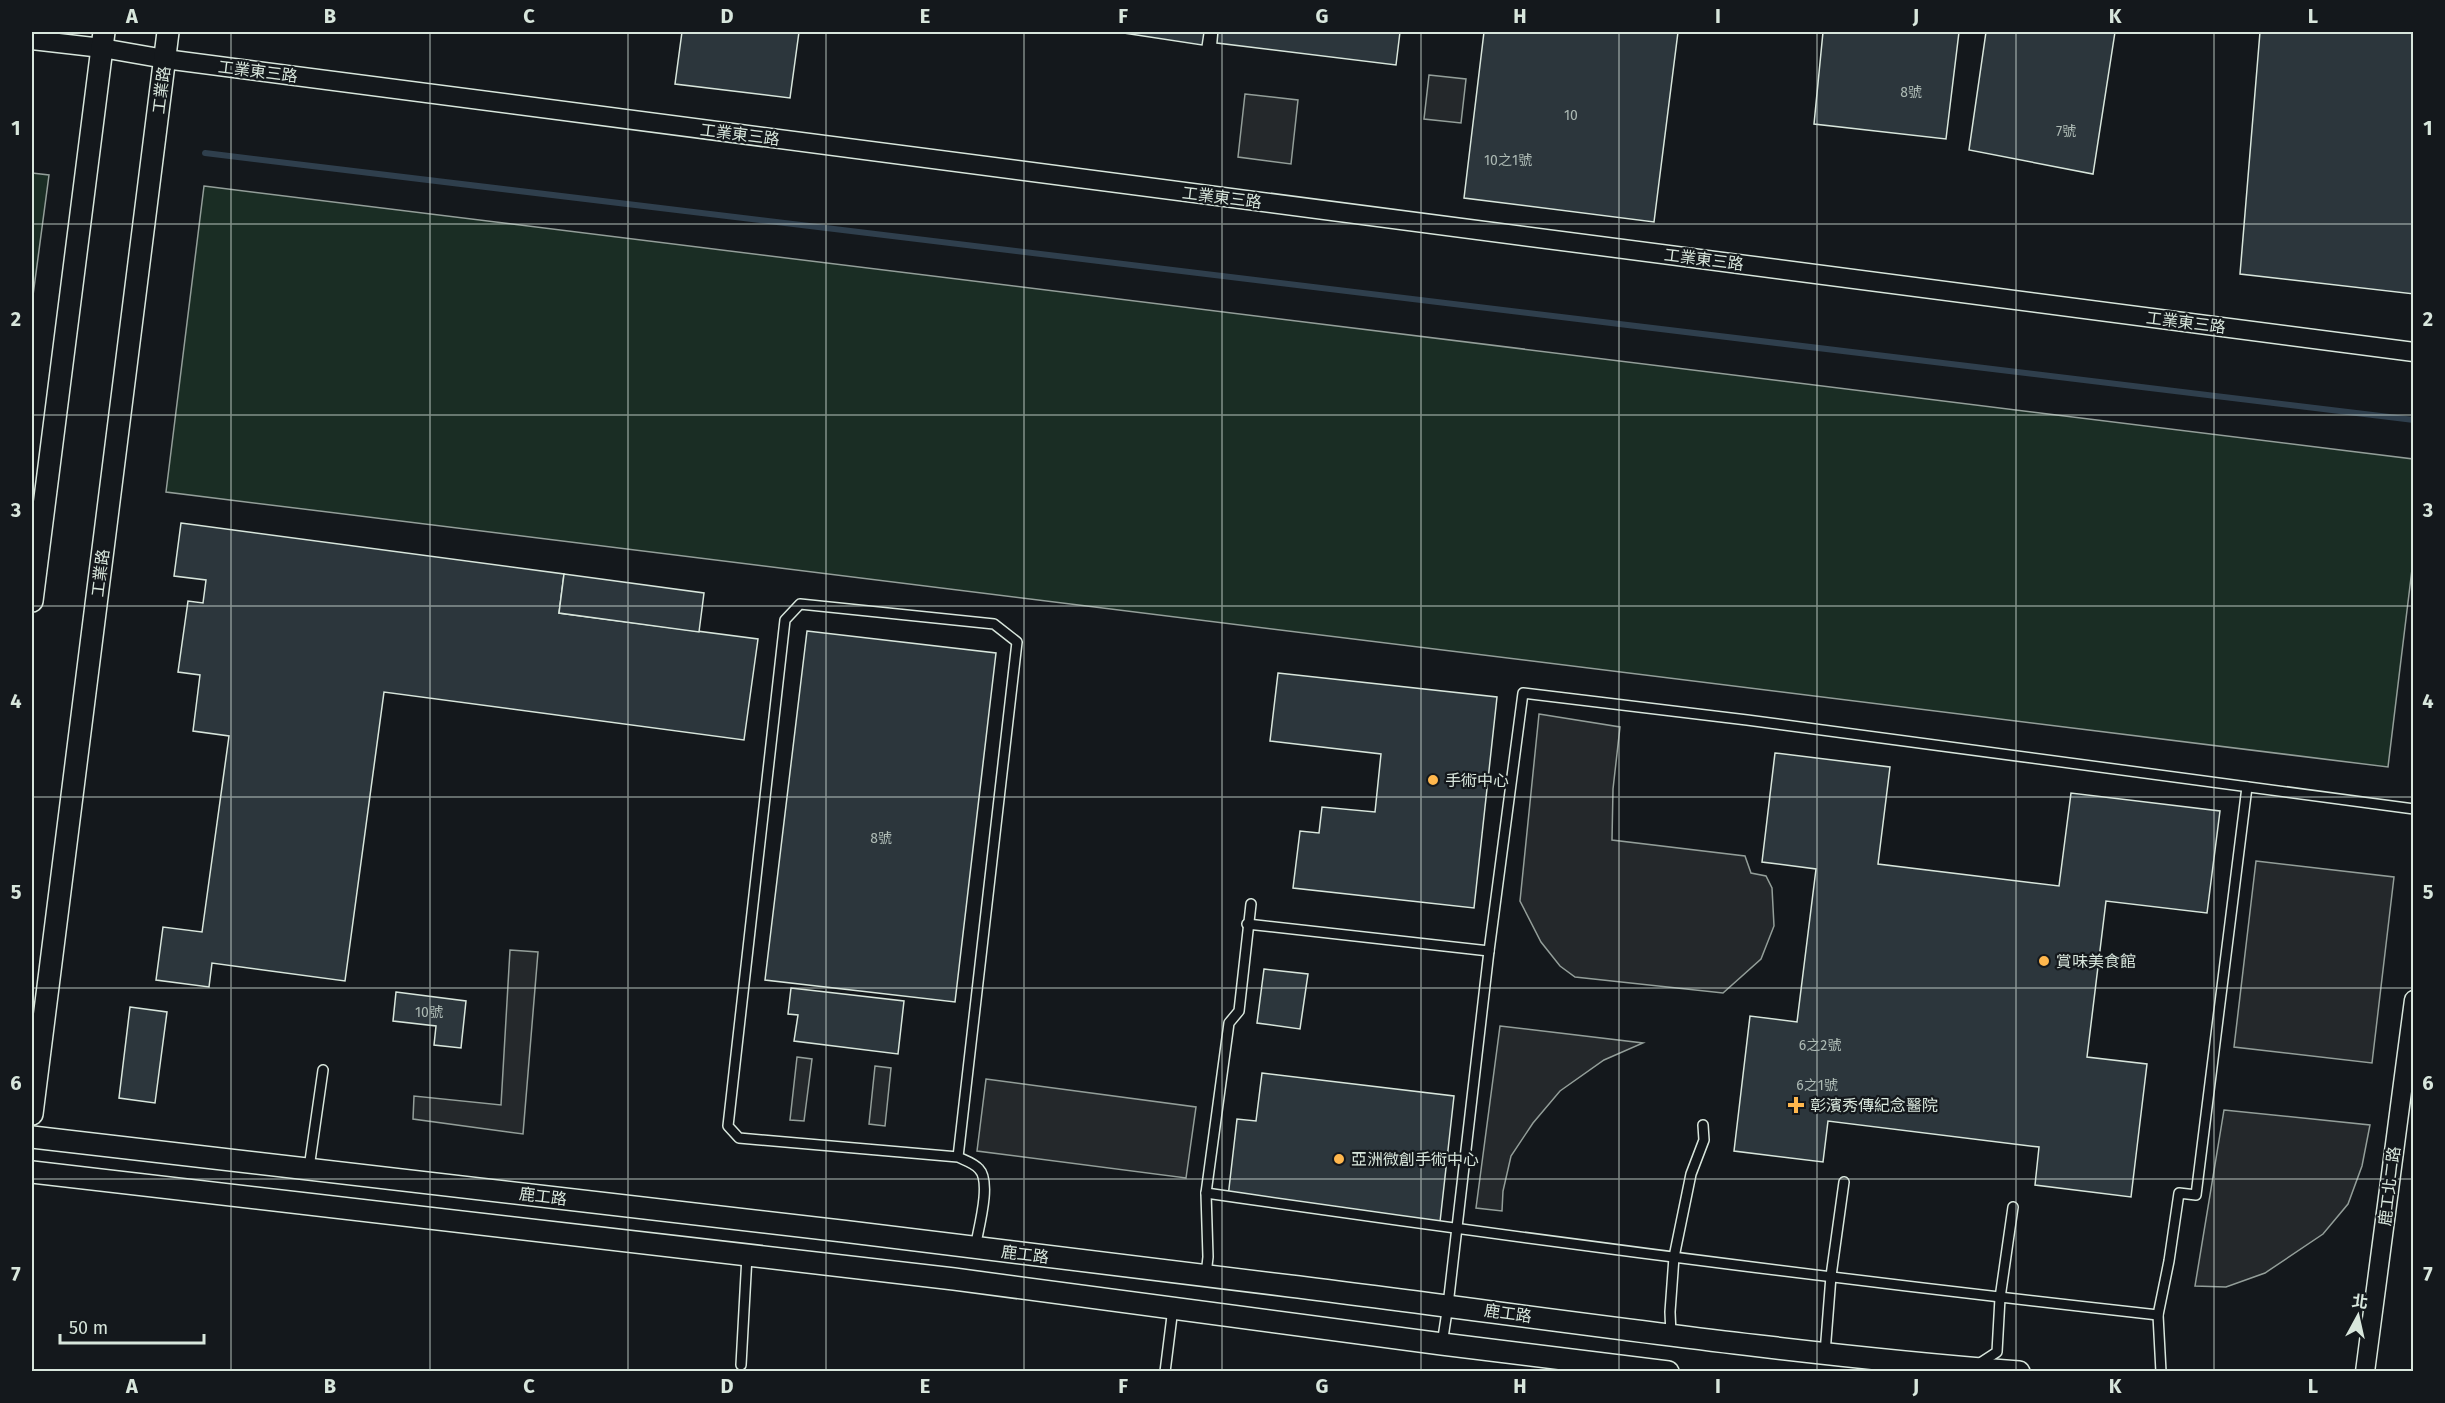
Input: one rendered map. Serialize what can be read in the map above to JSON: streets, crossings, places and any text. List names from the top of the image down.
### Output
{
  "streets": {
    "street": [
      "工業東三路",
      "工業路",
      "鹿工北二路",
      "鹿工路"
    ]
  },
  "crossings": [
    ["工業東三路", "工業路"]
  ],
  "places": {
    "other": ["手術中心", "賞味美食館", "亞洲微創手術中心"],
    "health": ["彰濱秀傳紀念醫院"]
  },
  "house_numbers": [
    "8號",
    "10",
    "7號",
    "10之1號",
    "8號",
    "10號",
    "6之2號",
    "6之1號"
  ],
  "scale_bar": "50 m",
  "north": "top",
  "grid": {
    "columns": [
      "A",
      "B",
      "C",
      "D",
      "E",
      "F",
      "G",
      "H",
      "I",
      "J",
      "K",
      "L"
    ],
    "rows": [
      "1",
      "2",
      "3",
      "4",
      "5",
      "6",
      "7"
    ]
  }
}
